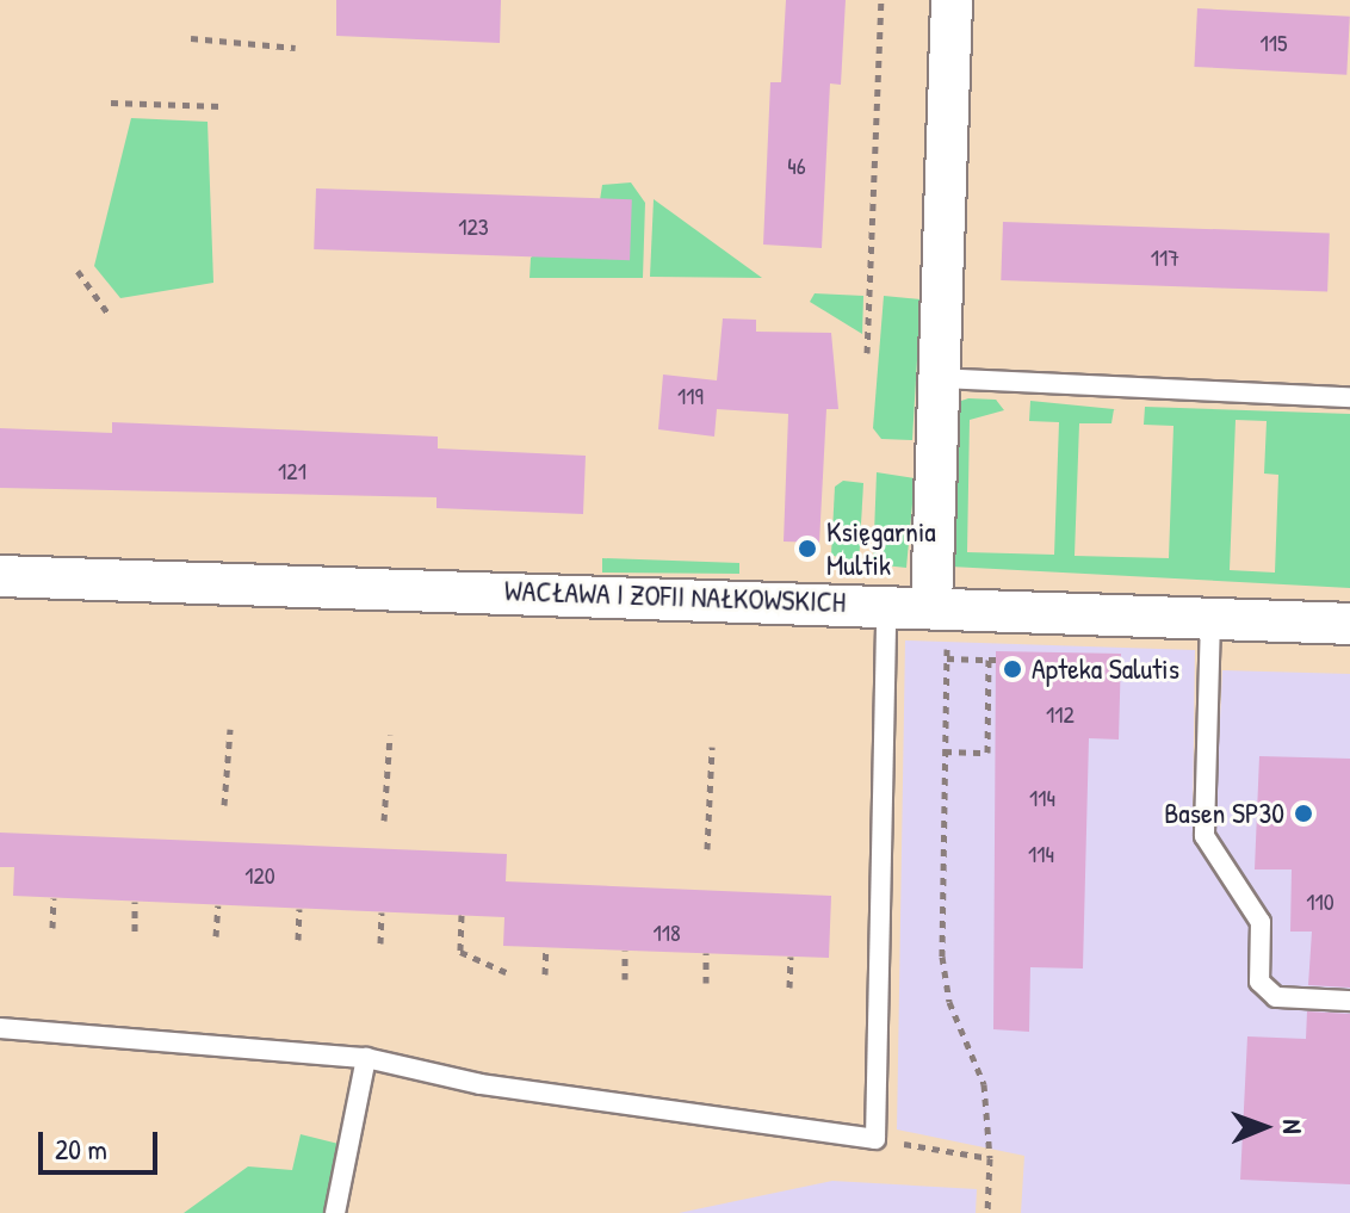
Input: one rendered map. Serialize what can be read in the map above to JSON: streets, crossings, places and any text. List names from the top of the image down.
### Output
{
  "streets": {
    "street": ["WACŁAWA I ZOFII NAŁKOWSKICH"]
  },
  "places": ["Księgarnia Multik", "Apteka Salutis", "Basen SP30"],
  "house_numbers": [
    "115",
    "46",
    "123",
    "117",
    "119",
    "121",
    "112",
    "114",
    "114",
    "120",
    "110",
    "118"
  ],
  "scale_bar": "20 m",
  "north": "right"
}
